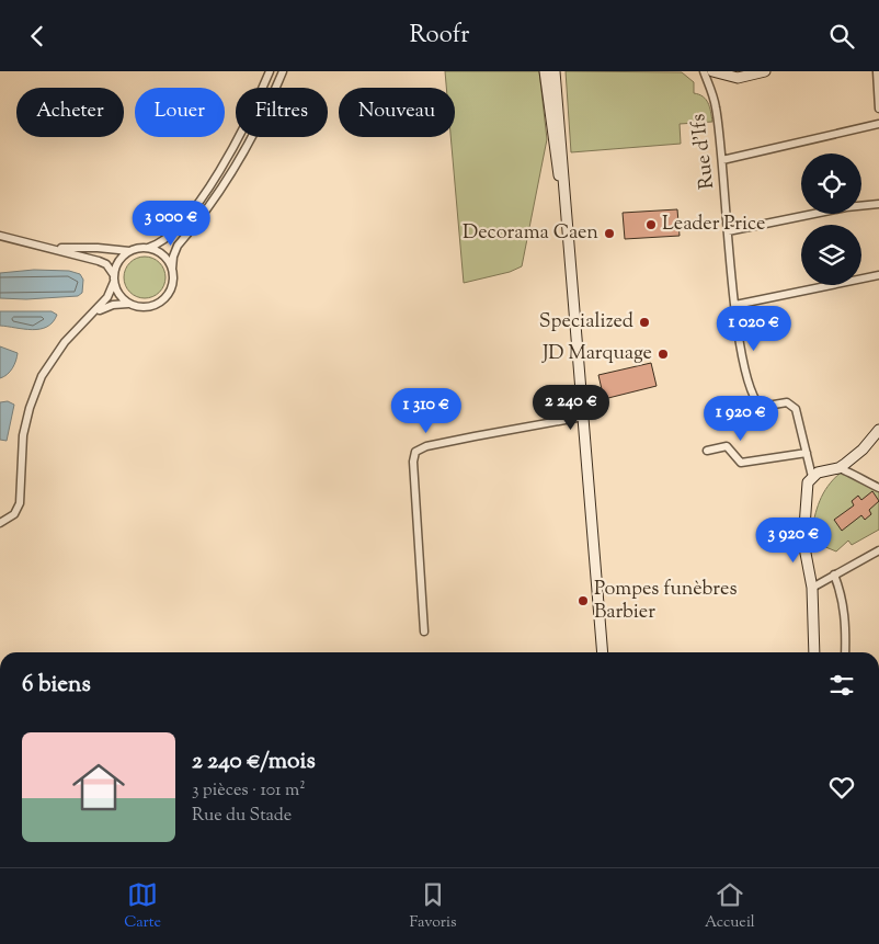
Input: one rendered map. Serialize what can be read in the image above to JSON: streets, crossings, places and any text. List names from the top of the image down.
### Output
{
  "streets": {
    "street": ["Rue d'Ifs"]
  },
  "places": [
    "Leader Price",
    "Decorama Caen",
    "Specialized",
    "JD Marquage",
    "Pompes funèbres Barbier"
  ],
  "page": {
    "header": "Roofr",
    "chip": [
      "Acheter",
      "Louer",
      "Filtres",
      "Nouveau"
    ],
    "price": [
      "3 000 €",
      "1 020 €",
      "2 240 €",
      "1 310 €",
      "1 920 €",
      "3 920 €"
    ],
    "heading": "6 biens",
    "list": [
      {
        "name": "2 240 €/mois",
        "note": "3 pièces · 101 m² · Rue du Stade"
      }
    ],
    "tabs": ["Carte", "Favoris", "Accueil"]
  }
}
